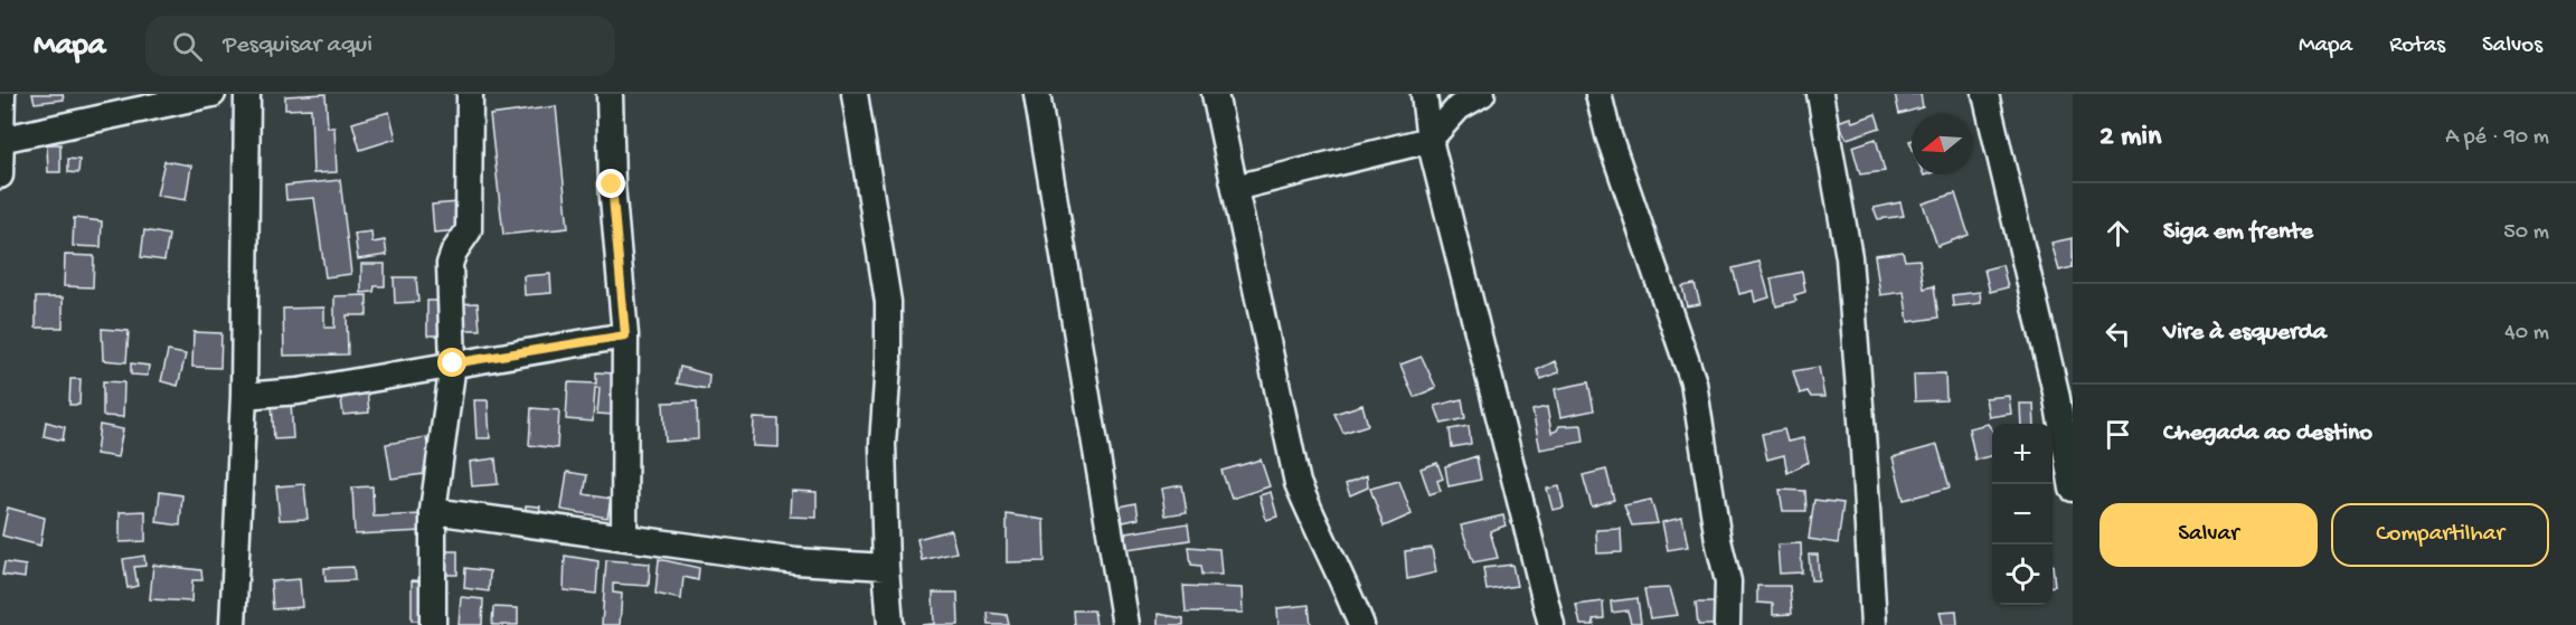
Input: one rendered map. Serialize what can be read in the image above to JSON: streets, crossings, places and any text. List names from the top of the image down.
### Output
{
  "north": "left",
  "page": {
    "header": "Mapa",
    "search": "Pesquisar aqui",
    "nav": ["Mapa", "Rotas", "Salvos"],
    "heading": ["2 min", "A pé · 90 m"],
    "list": [
      ["Siga em frente", "50 m"],
      ["Vire à esquerda", "40 m"],
      "Chegada ao destino"
    ],
    "map_buttons": ["+", "−"],
    "buttons": ["Salvar", "Compartilhar"]
  }
}
